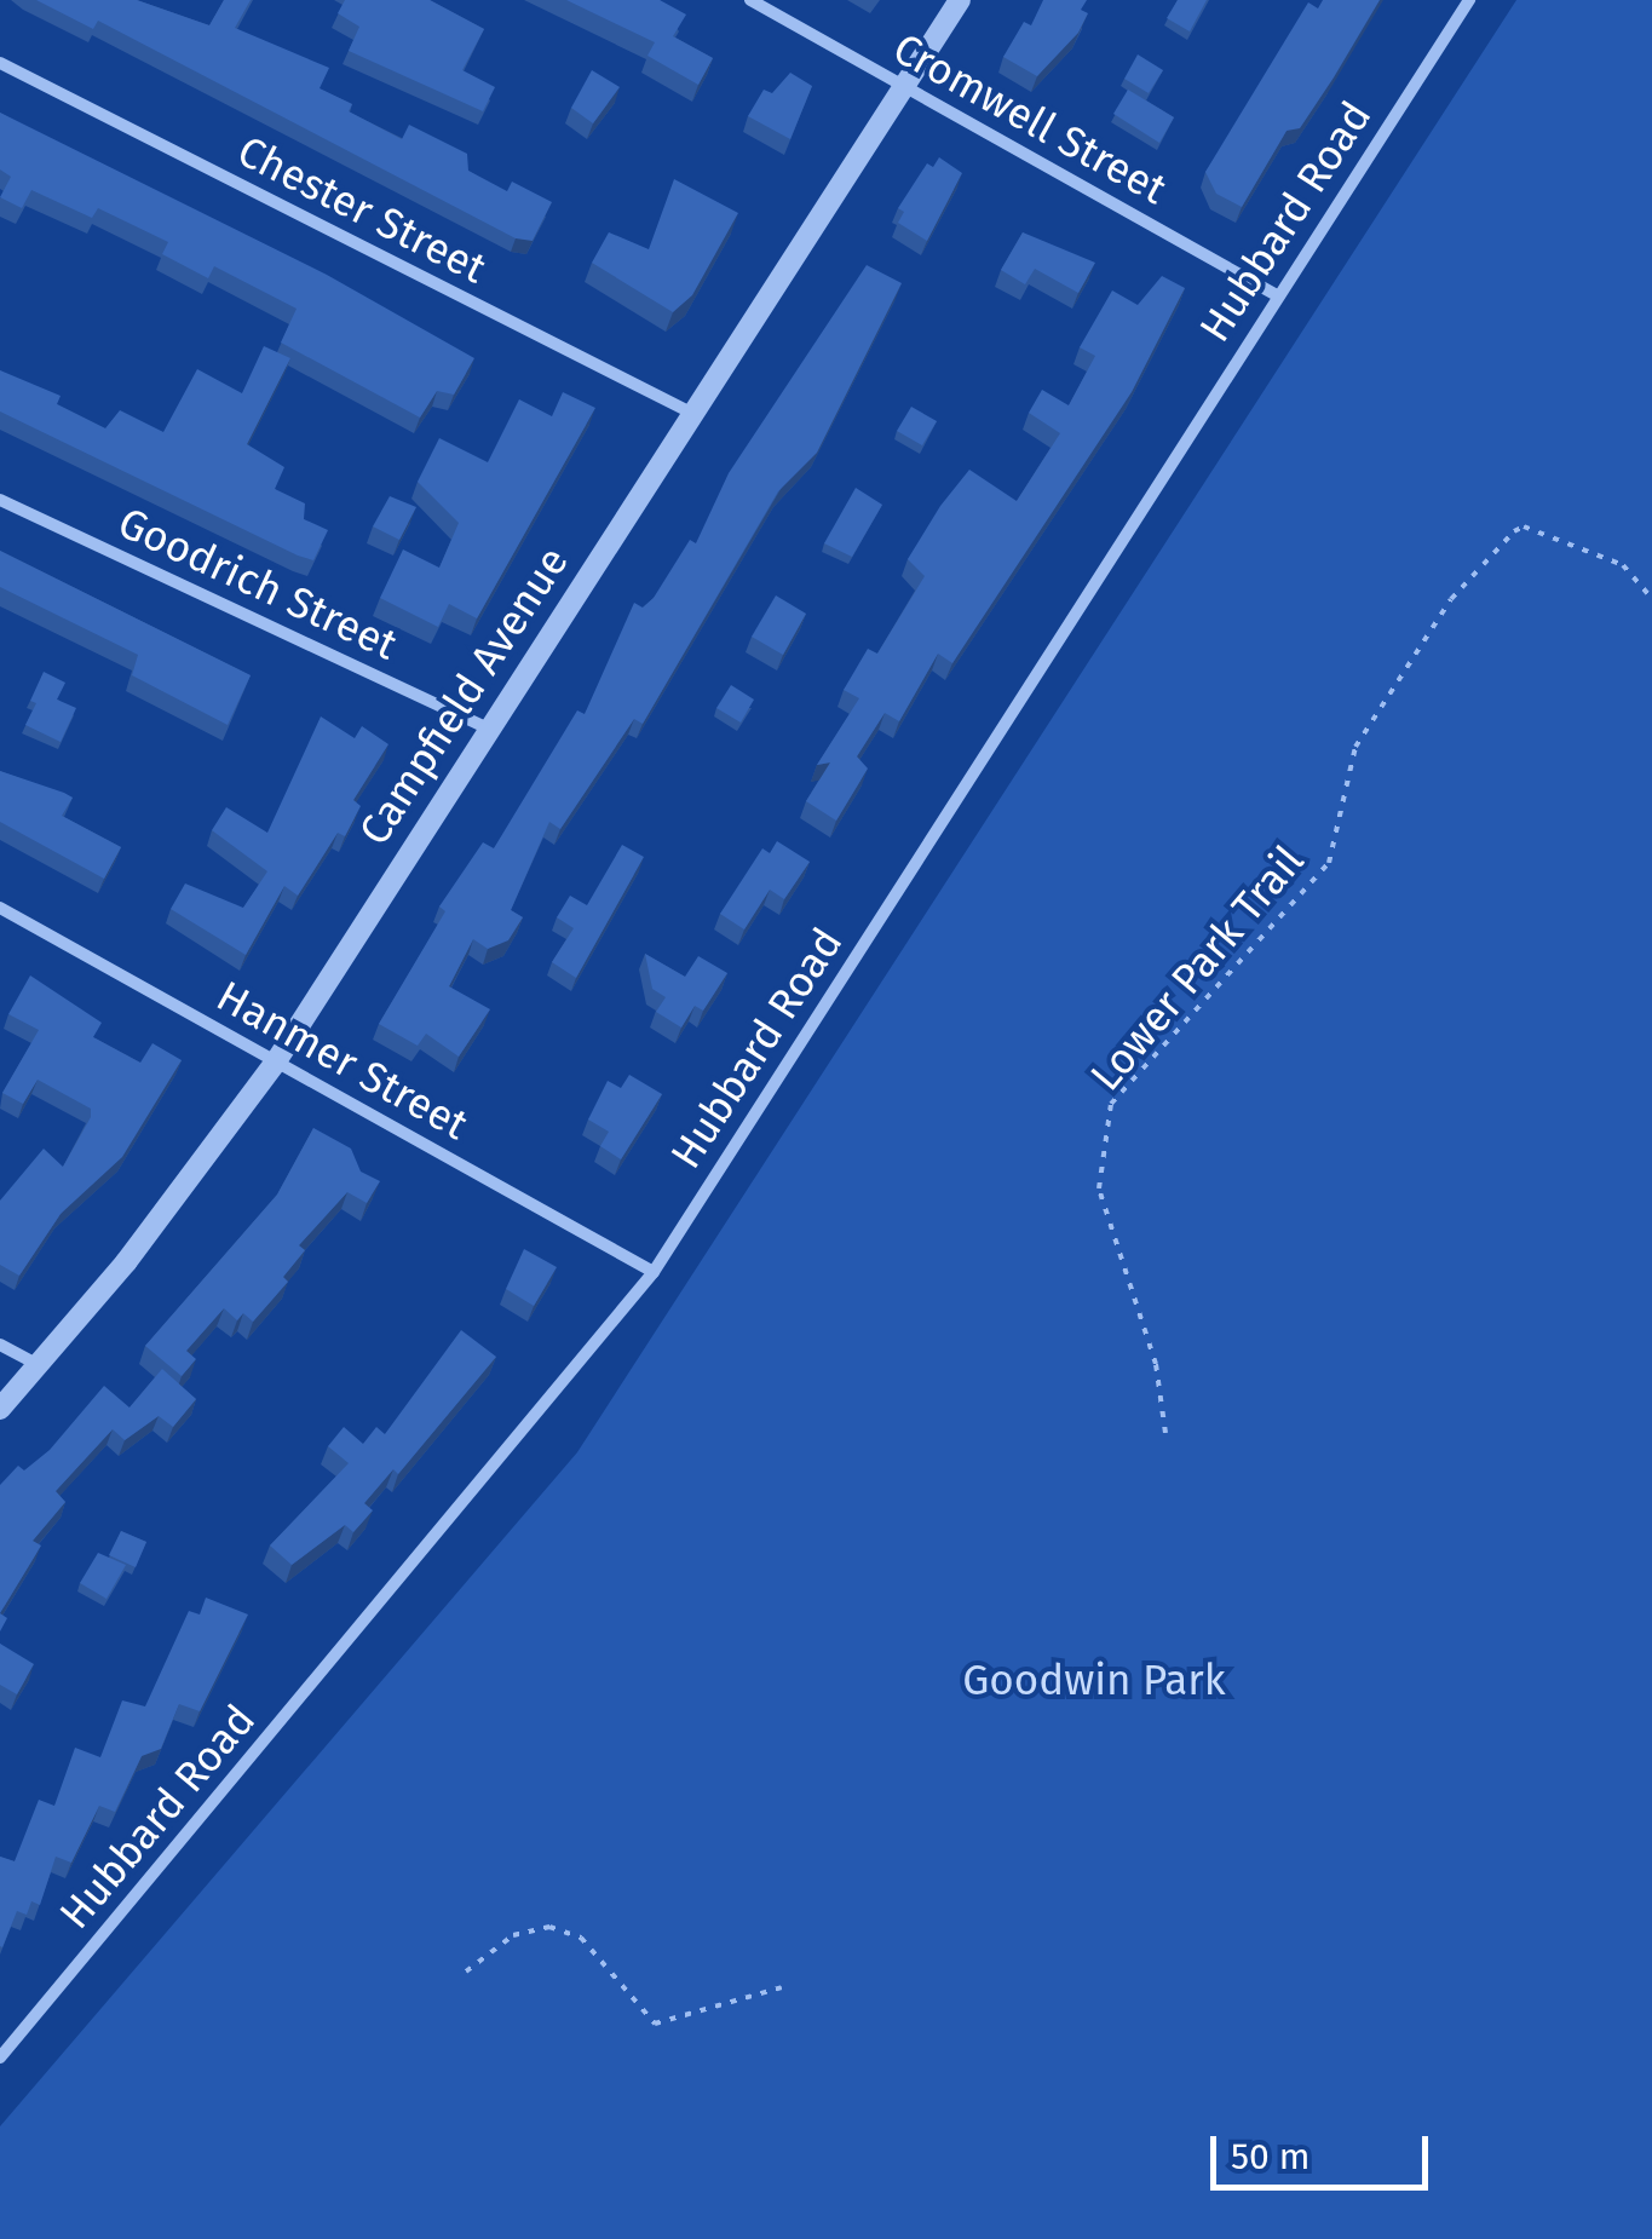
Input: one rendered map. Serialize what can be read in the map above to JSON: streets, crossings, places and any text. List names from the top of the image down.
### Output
{
  "streets": {
    "street": [
      "Cromwell Street",
      "Chester Street",
      "Hubbard Road",
      "Goodrich Street",
      "Campfield Avenue",
      "Hanmer Street"
    ],
    "path": ["Lower Park Trail"]
  },
  "crossings": [
    ["Cromwell Street", "Hubbard Road"],
    ["Cromwell Street", "Campfield Avenue"],
    ["Chester Street", "Campfield Avenue"],
    ["Hubbard Road", "Hanmer Street"],
    ["Goodrich Street", "Campfield Avenue"],
    ["Campfield Avenue", "Hanmer Street"]
  ],
  "parks": ["Goodwin Park"],
  "scale_bar": "50 m"
}
